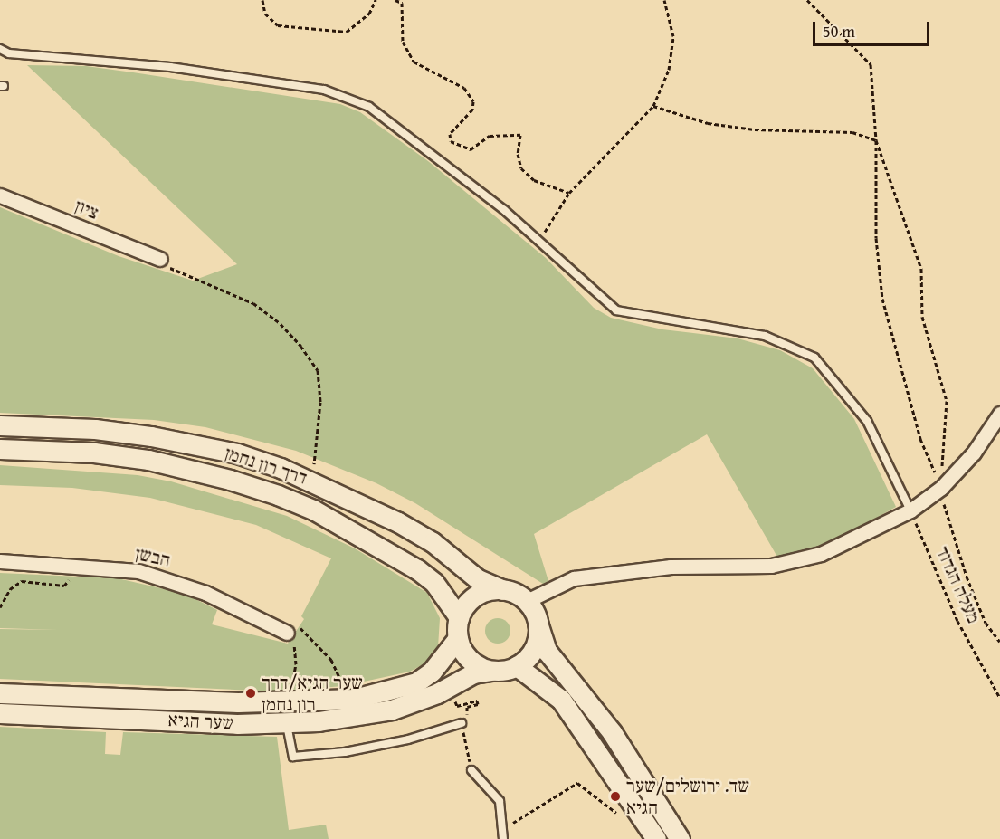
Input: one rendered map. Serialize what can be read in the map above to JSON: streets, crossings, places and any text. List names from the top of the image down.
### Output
{
  "streets": {
    "main road": ["דרך רון נחמן", "שער הגיא"],
    "street": ["ציון", "הבשן"],
    "path": ["מעלה הגדוד"]
  },
  "crossings": [
    ["דרך רון נחמן", "שער הגיא"]
  ],
  "places": ["שער הגיא/דרך רון נחמן", "שד. ירושלים/שער הגיא"],
  "scale_bar": "50 m"
}
